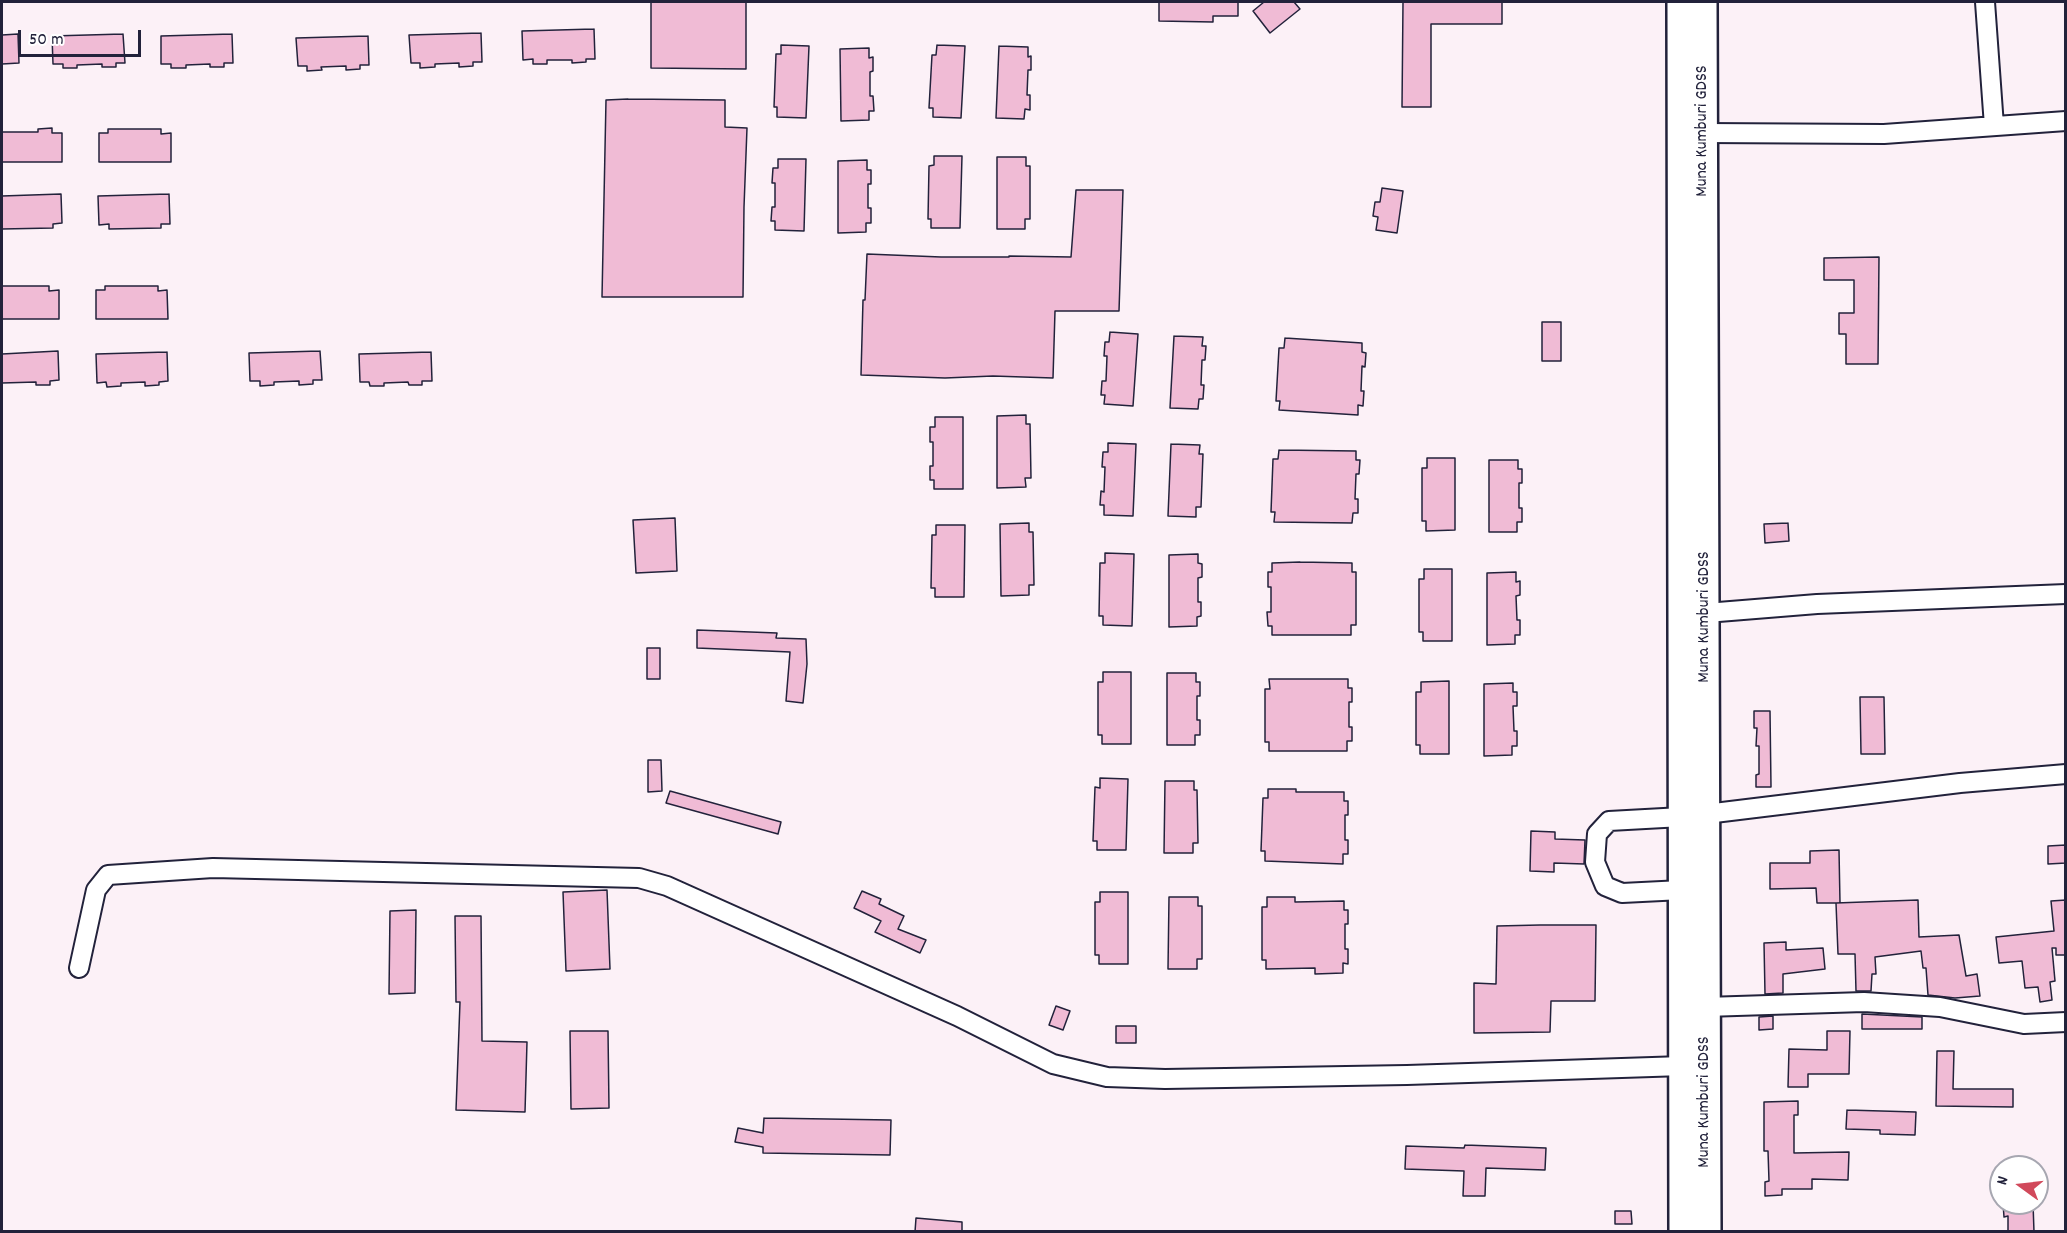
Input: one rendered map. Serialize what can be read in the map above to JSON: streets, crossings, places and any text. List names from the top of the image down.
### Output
{
  "streets": {
    "highway": ["Muna Kumburi GDSS"]
  },
  "scale_bar": "50 m",
  "north": "left"
}
